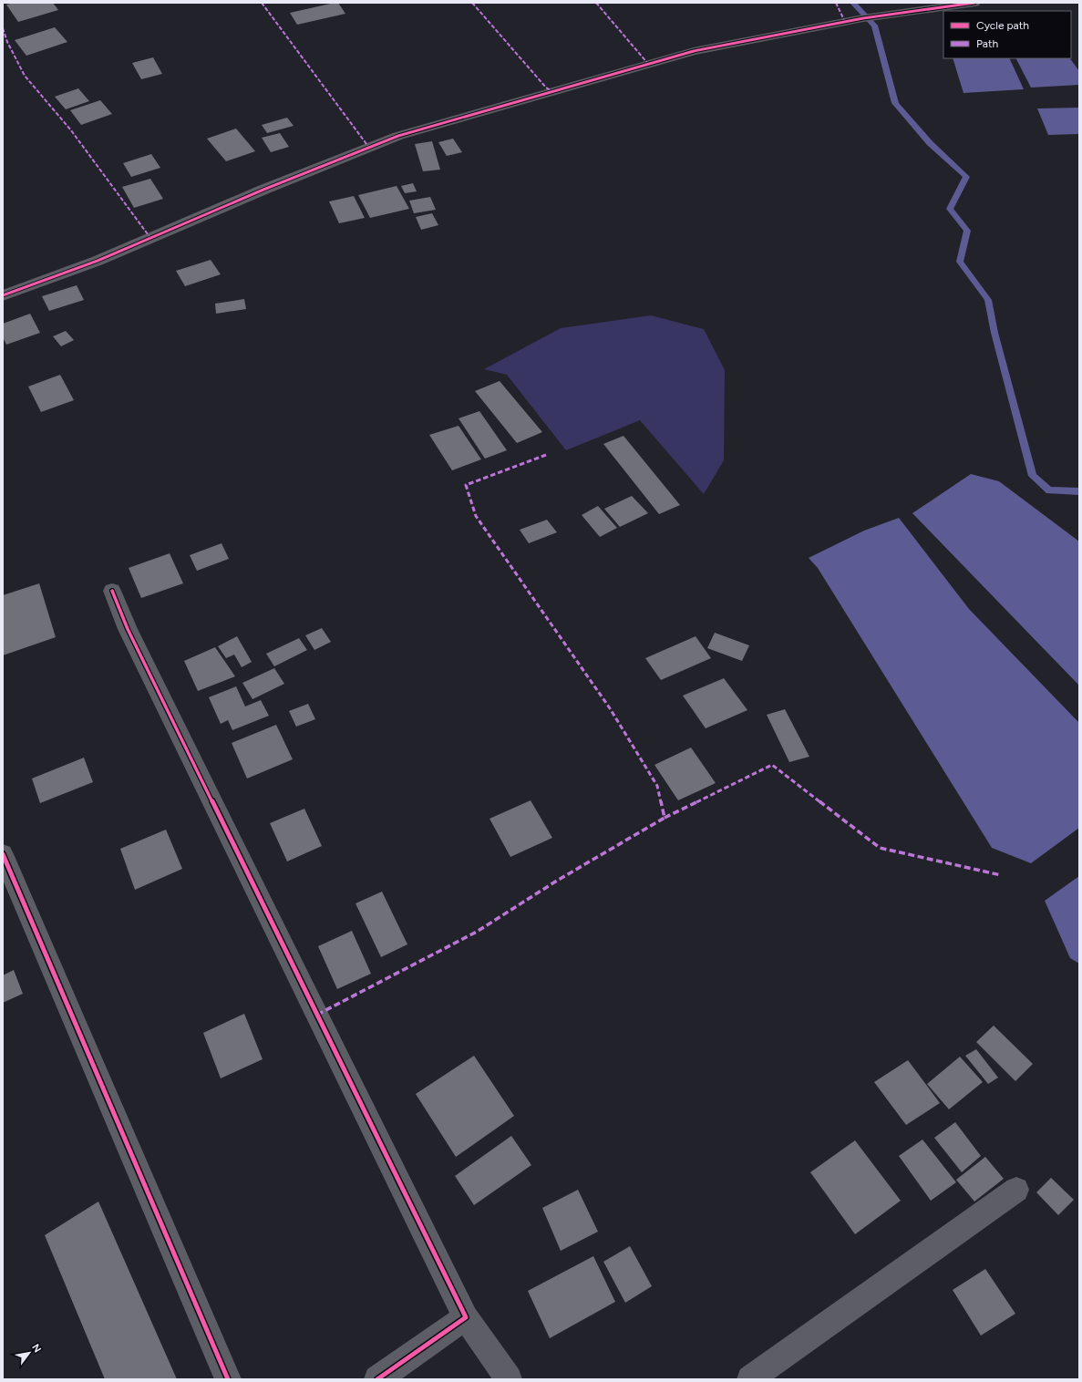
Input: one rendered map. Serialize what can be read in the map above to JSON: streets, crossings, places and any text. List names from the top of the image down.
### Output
{
  "legend": ["Cycle path", "Path"],
  "north": "top right"
}
